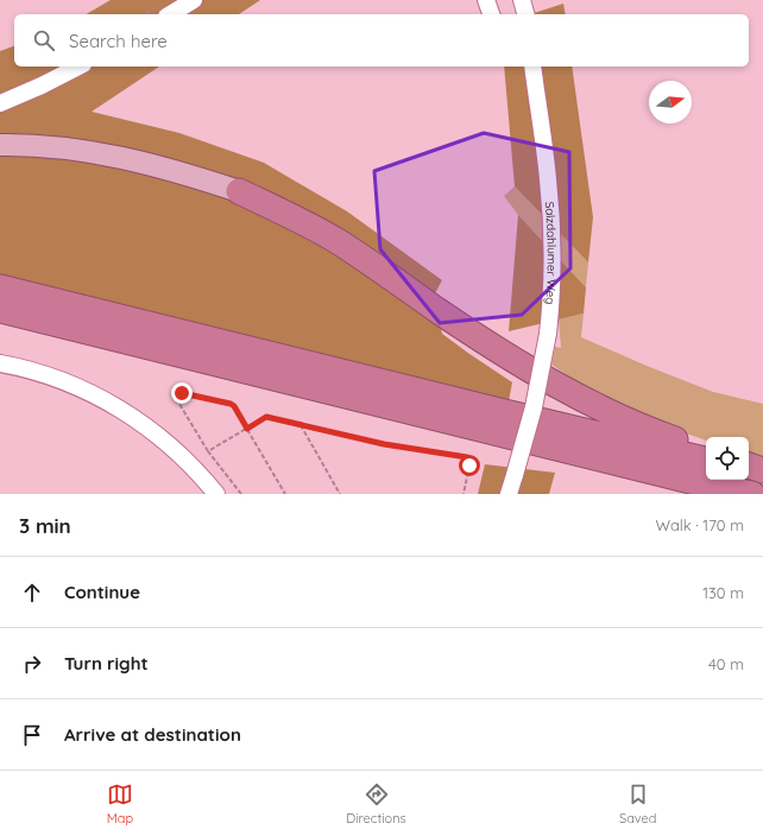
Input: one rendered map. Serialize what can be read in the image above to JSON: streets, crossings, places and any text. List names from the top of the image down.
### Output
{
  "streets": {
    "street": ["Salzdahlumer Weg"]
  },
  "north": "right",
  "page": {
    "search": "Search here",
    "heading": ["3 min", "Walk · 170 m"],
    "list": [
      ["Continue", "130 m"],
      ["Turn right", "40 m"],
      "Arrive at destination"
    ],
    "nav": ["Map", "Directions", "Saved"]
  }
}
